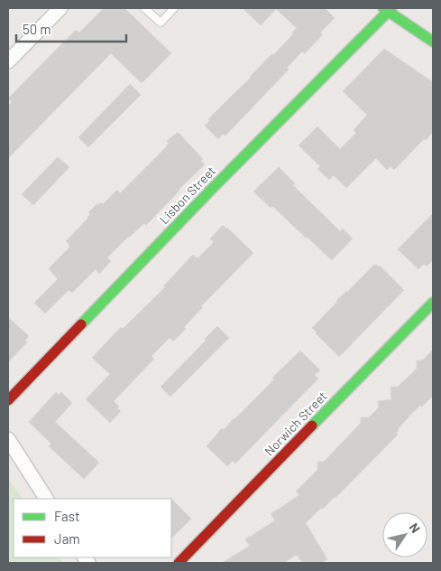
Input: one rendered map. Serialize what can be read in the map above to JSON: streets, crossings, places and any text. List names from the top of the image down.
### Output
{
  "streets": {
    "street": ["Lisbon Street", "Norwich Street"]
  },
  "legend": ["Fast", "Jam"],
  "scale_bar": "50 m",
  "north": "top right"
}
